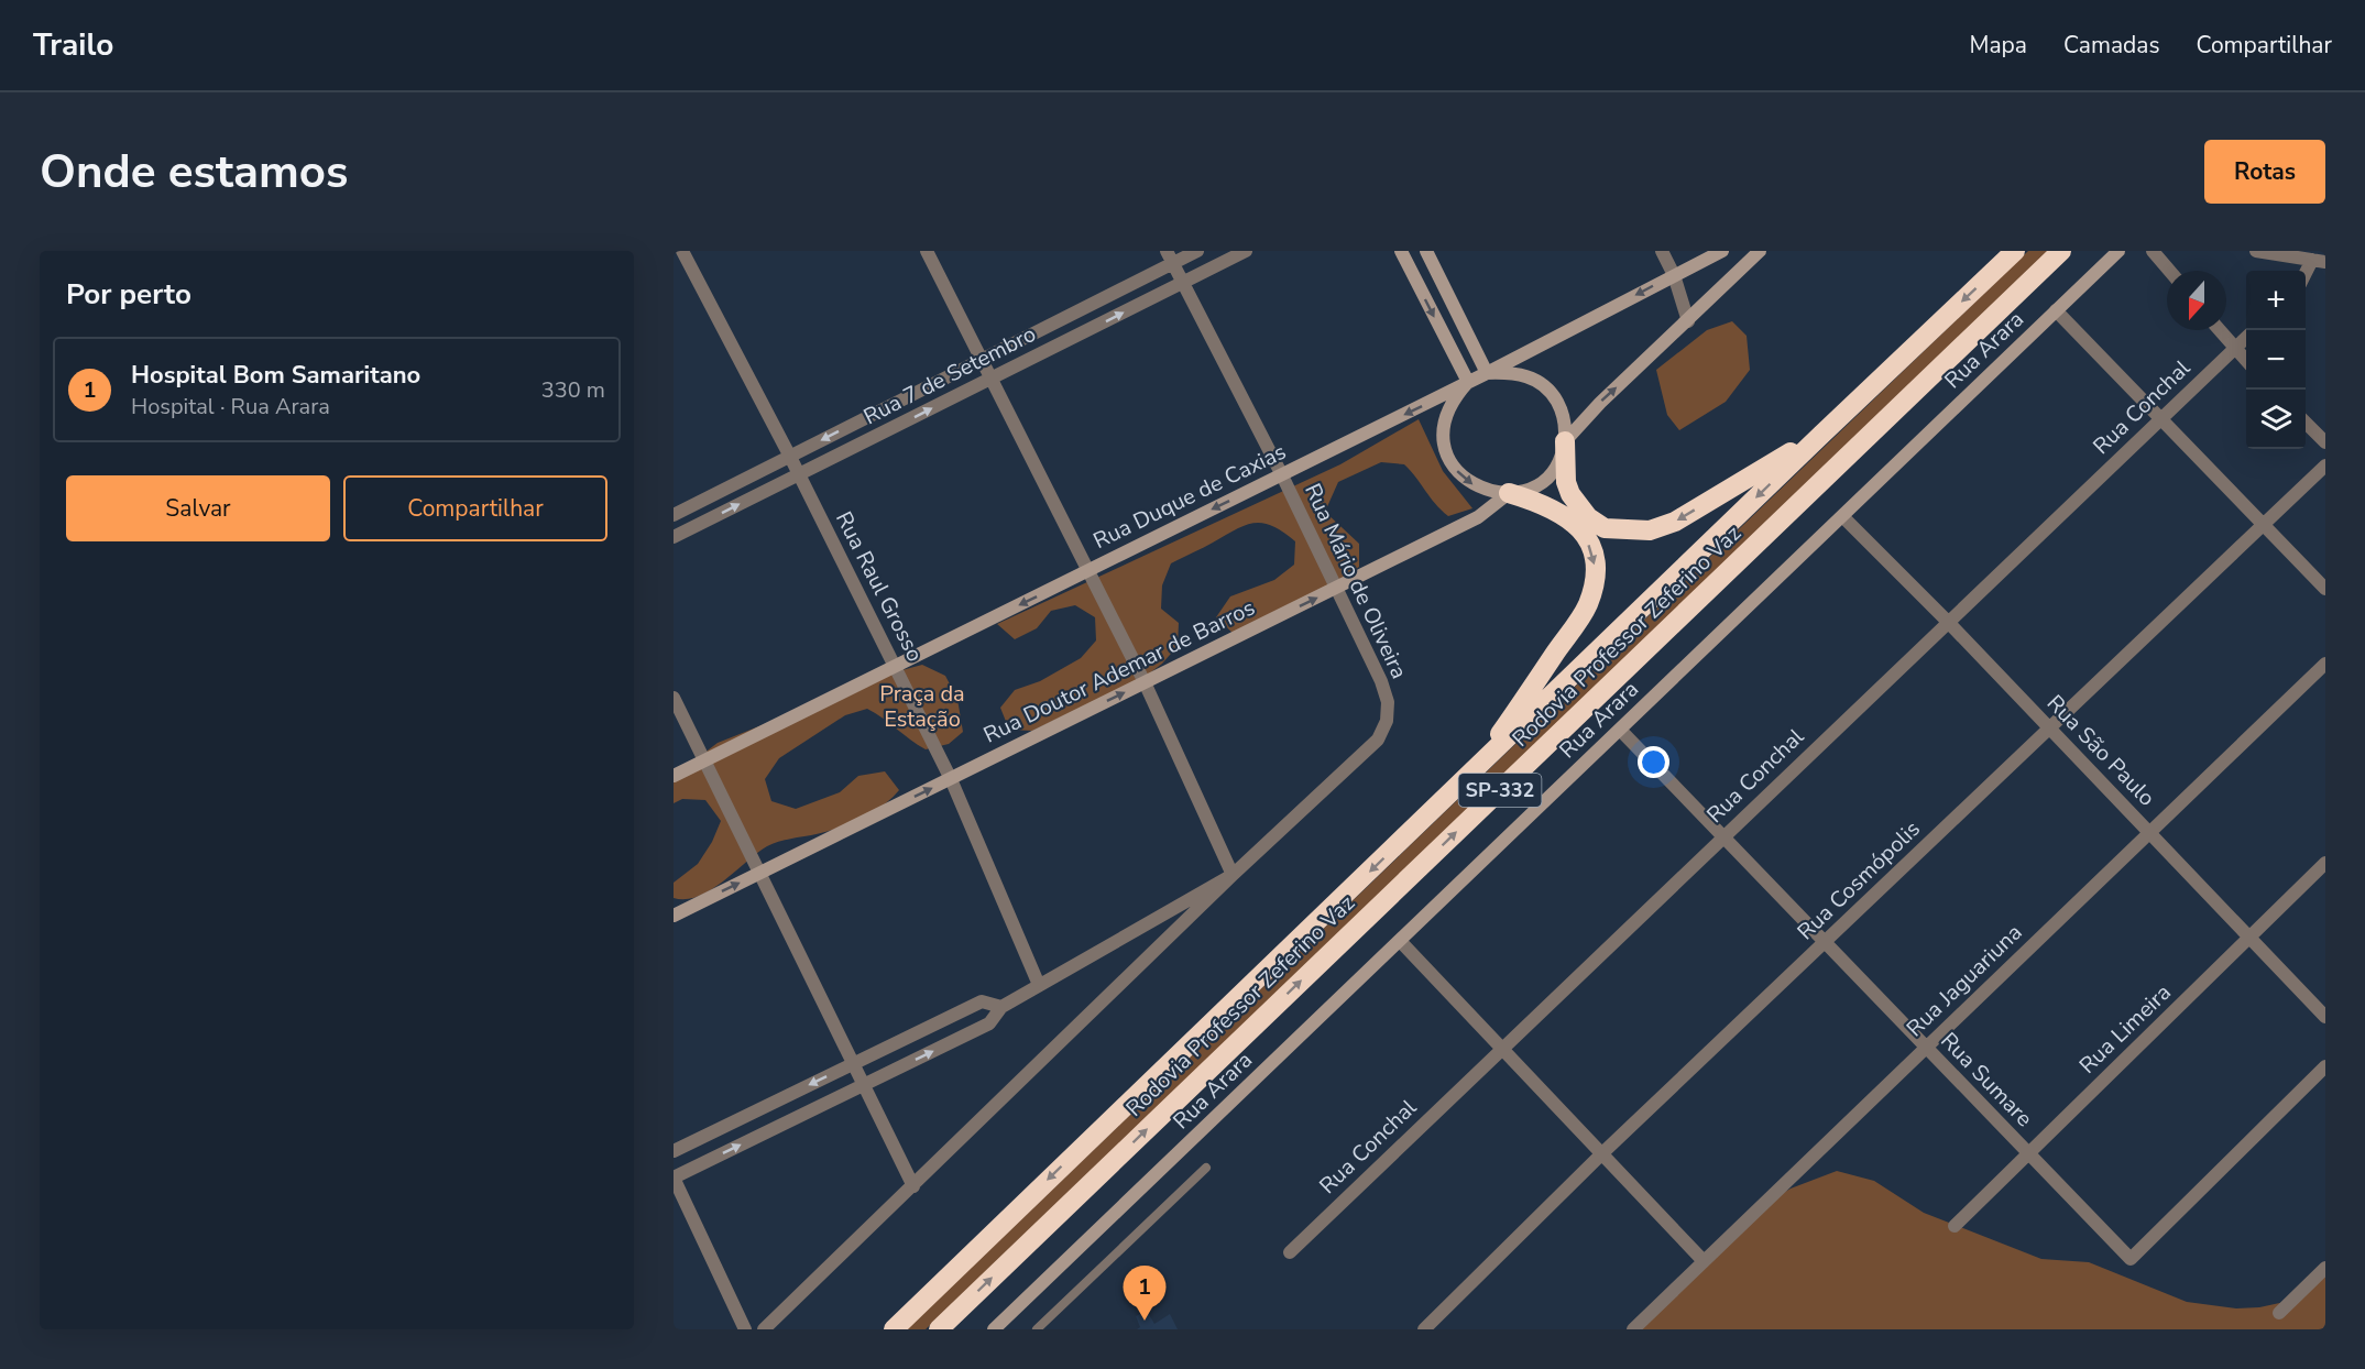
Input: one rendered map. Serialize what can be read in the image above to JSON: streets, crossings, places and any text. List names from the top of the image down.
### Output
{
  "streets": {
    "highway": ["Rodovia Professor Zeferino Vaz", "SP-332"],
    "street": [
      "Rua Arara",
      "Rua 7 de Setembro",
      "Rua Conchal",
      "Rua Duque de Caxias",
      "Rua Mário de Oliveira",
      "Rua Raul Grosso",
      "Rua Doutor Ademar de Barros",
      "Rua São Paulo",
      "Rua Cosmópolis",
      "Rua Jaguariuna",
      "Rua Limeira",
      "Rua Sumare"
    ]
  },
  "crossings": [
    ["Rua Arara", "Rua São Paulo"],
    ["Rua Arara", "Rua Sumare"],
    ["Rua 7 de Setembro", "Rua Mário de Oliveira"],
    ["Rua 7 de Setembro", "Rua Raul Grosso"],
    ["Rua Conchal", "Rua São Paulo"],
    ["Rua Conchal", "Rua Sumare"],
    ["Rua Duque de Caxias", "Rua Mário de Oliveira"],
    ["Rua Duque de Caxias", "Rua Raul Grosso"],
    ["Rua Duque de Caxias", "Rua Doutor Ademar de Barros"],
    ["Rua Mário de Oliveira", "Rua Doutor Ademar de Barros"],
    ["Rua Raul Grosso", "Rua Doutor Ademar de Barros"],
    ["Rua São Paulo", "Rua Cosmópolis"],
    ["Rua São Paulo", "Rua Jaguariuna"],
    ["Rua São Paulo", "Rua Limeira"],
    ["Rua Cosmópolis", "Rua Sumare"],
    ["Rua Jaguariuna", "Rua Sumare"],
    ["Rua Limeira", "Rua Sumare"]
  ],
  "one_way": ["Rua Duque de Caxias", "Rua Doutor Ademar de Barros"],
  "parks": ["Praça da Estação"],
  "north": "bottom",
  "page": {
    "header": "Trailo",
    "nav": ["Mapa", "Camadas", "Compartilhar"],
    "buttons": [
      "Rotas",
      ["Salvar", "Compartilhar"]
    ],
    "title": "Onde estamos",
    "heading": "Por perto",
    "map_buttons": ["+", "−"],
    "list": [
      {
        "mark": "1",
        "name": "Hospital Bom Samaritano",
        "note": "Hospital · Rua Arara",
        "value": "330 m"
      }
    ],
    "pins": "1"
  }
}
